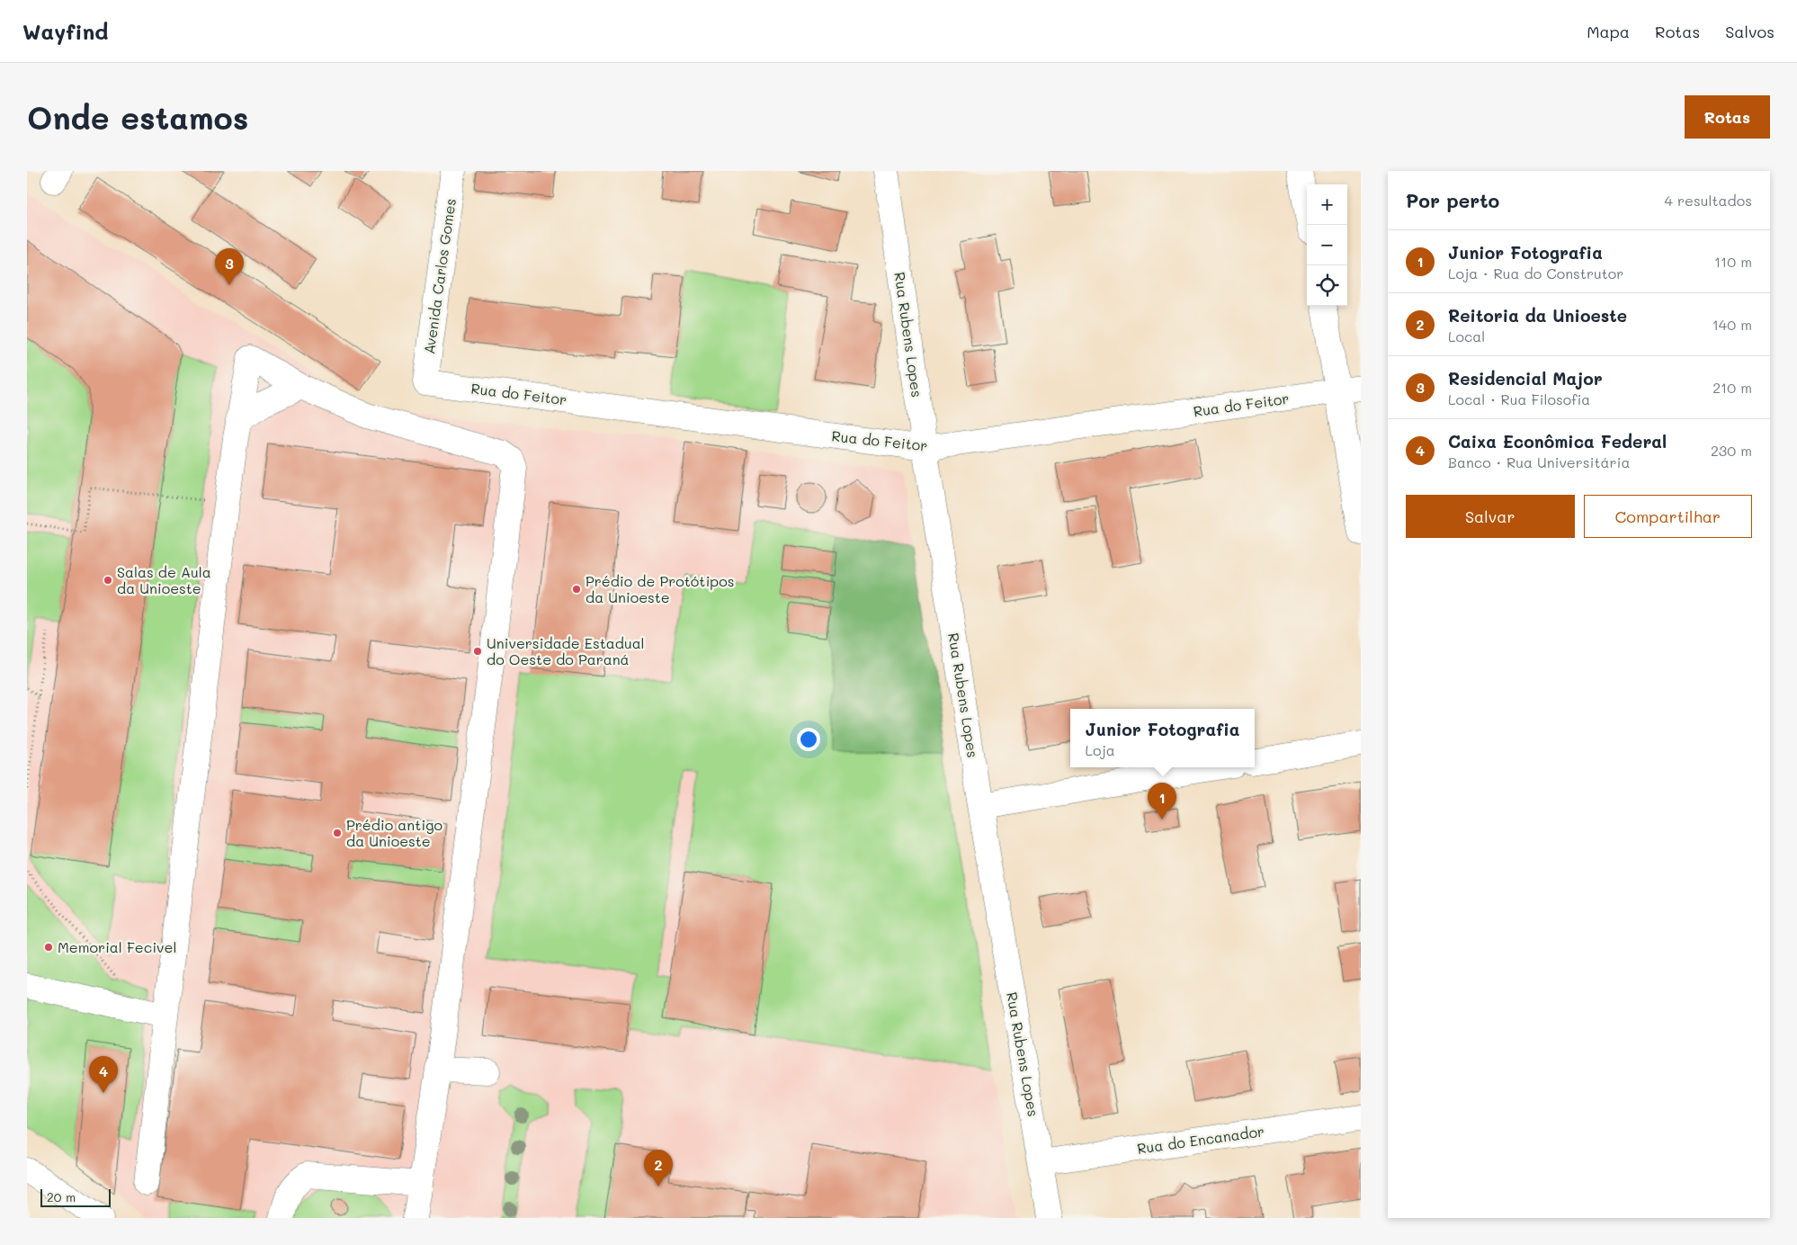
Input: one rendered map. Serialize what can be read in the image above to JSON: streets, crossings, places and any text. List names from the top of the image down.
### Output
{
  "streets": {
    "street": [
      "Avenida Carlos Gomes",
      "Rua Rubens Lopes",
      "Rua do Feitor",
      "Rua do Encanador"
    ]
  },
  "crossings": [
    ["Avenida Carlos Gomes", "Rua do Feitor"],
    ["Rua Rubens Lopes", "Rua do Feitor"],
    ["Rua Rubens Lopes", "Rua do Encanador"]
  ],
  "places": [
    "Salas de Aula da Unioeste",
    "Prédio de Protótipos da Unioeste",
    "Universidade Estadual do Oeste do Paraná",
    "Prédio antigo da Unioeste",
    "Memorial Fecivel"
  ],
  "scale_bar": "20 m",
  "page": {
    "header": "Wayfind",
    "nav": ["Mapa", "Rotas", "Salvos"],
    "buttons": [
      "Rotas",
      ["Salvar", "Compartilhar"]
    ],
    "title": "Onde estamos",
    "heading": ["Por perto", "4 resultados"],
    "map_buttons": ["+", "−"],
    "list": [
      {
        "mark": "1",
        "name": "Junior Fotografia",
        "note": "Loja · Rua do Construtor",
        "value": "110 m"
      },
      {
        "mark": "2",
        "name": "Reitoria da Unioeste",
        "note": "Local",
        "value": "140 m"
      },
      {
        "mark": "3",
        "name": "Residencial Major",
        "note": "Local · Rua Filosofia",
        "value": "210 m"
      },
      {
        "mark": "4",
        "name": "Caixa Econômica Federal",
        "note": "Banco · Rua Universitária",
        "value": "230 m"
      }
    ],
    "pins": [
      "3",
      "1",
      "4",
      "2"
    ],
    "popup": ["Junior Fotografia", "Loja"],
    "scale": "20 m"
  }
}
